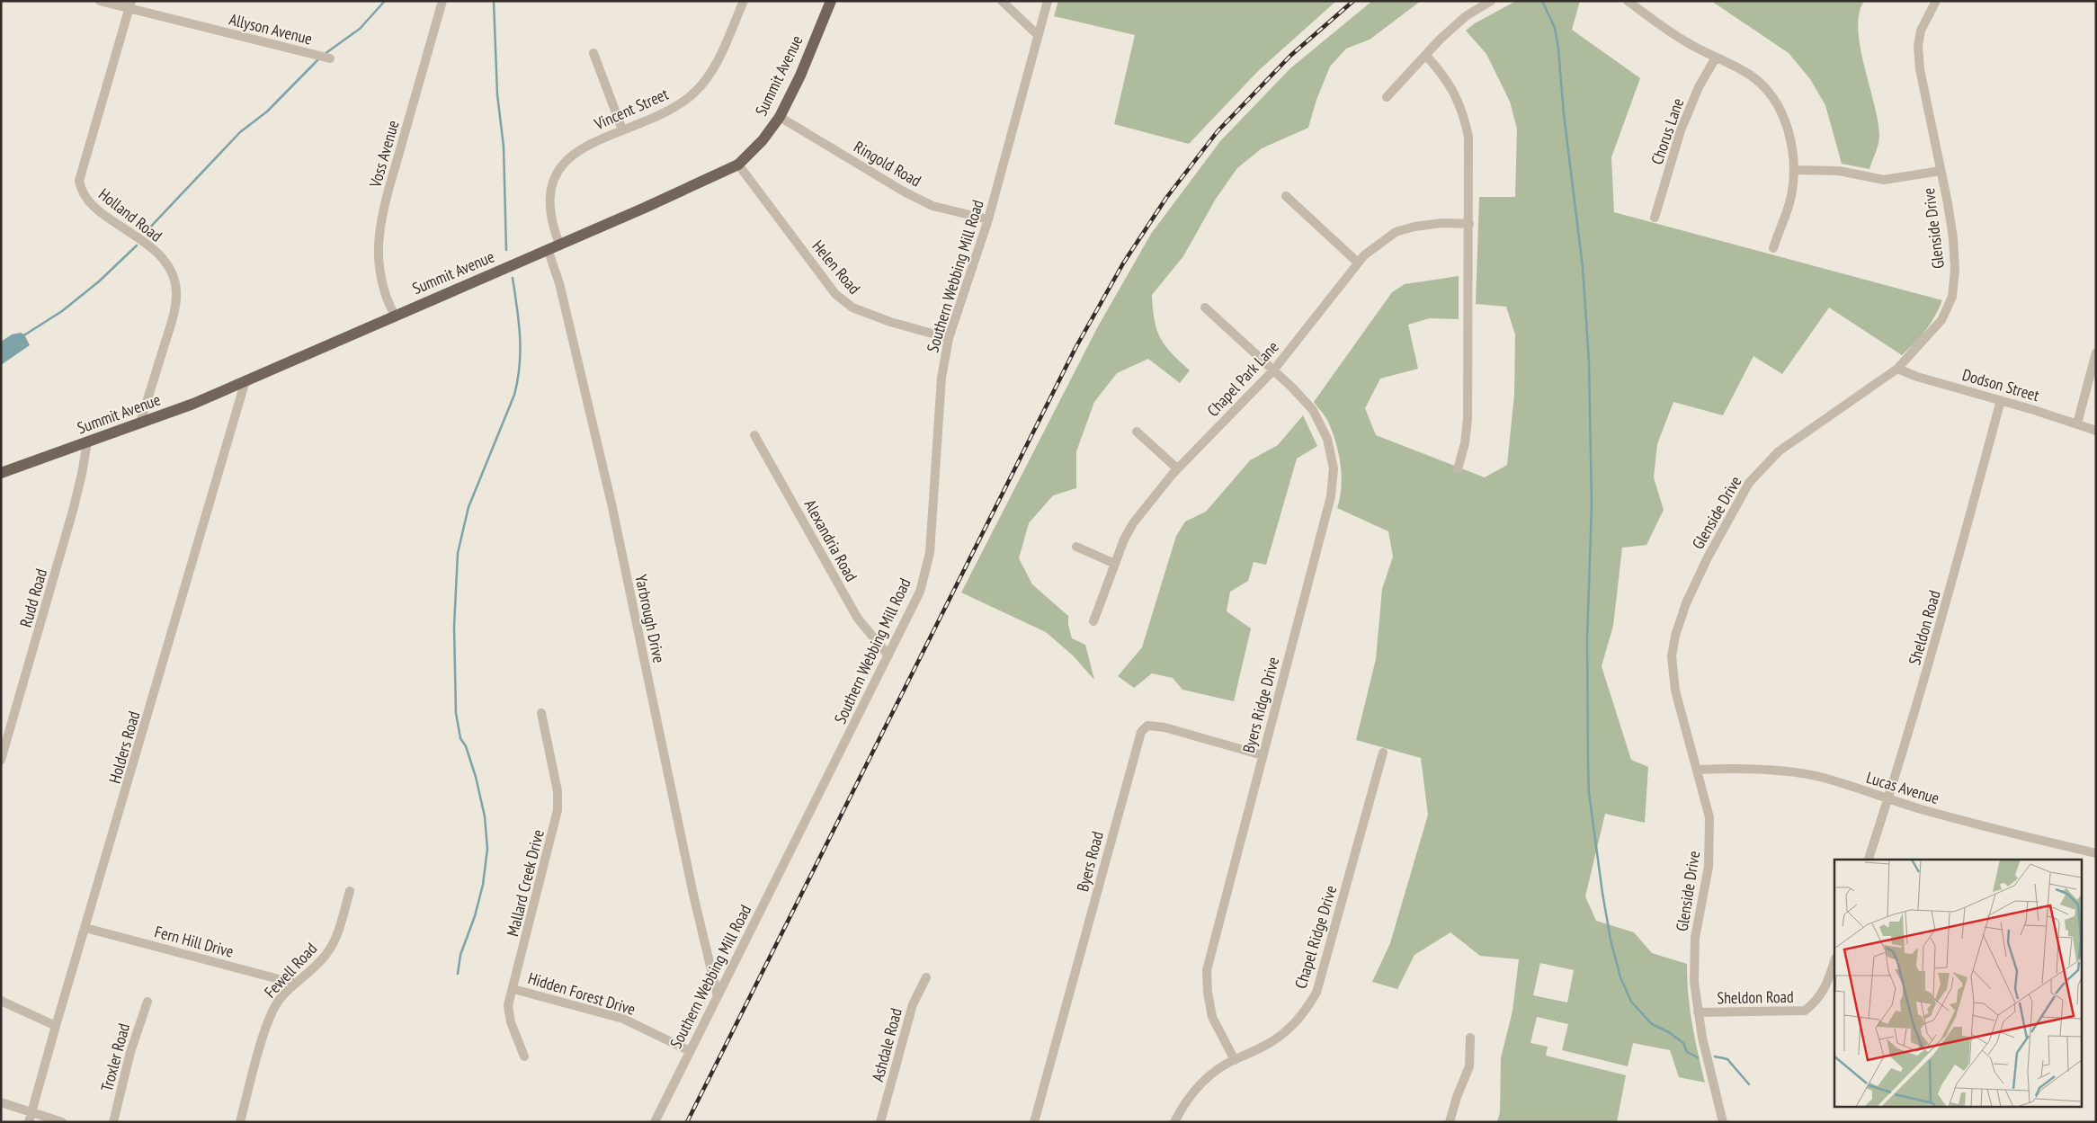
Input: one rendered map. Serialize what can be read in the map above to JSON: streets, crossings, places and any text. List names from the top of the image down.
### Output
{
  "streets": {
    "main road": ["Summit Avenue"],
    "street": [
      "Allyson Avenue",
      "Vincent Street",
      "Chorus Lane",
      "Voss Avenue",
      "Ringold Road",
      "Holland Road",
      "Glenside Drive",
      "Helen Road",
      "Southern Webbing Mill Road",
      "Chapel Park Lane",
      "Dodson Street",
      "Alexandria Road",
      "Rudd Road",
      "Yarbrough Drive",
      "Sheldon Road",
      "Byers Ridge Drive",
      "Holders Road",
      "Lucas Avenue",
      "Byers Road",
      "Mallard Creek Drive",
      "Chapel Ridge Drive",
      "Fern Hill Drive",
      "Fewell Road",
      "Hidden Forest Drive",
      "Ashdale Road",
      "Troxler Road"
    ]
  },
  "crossings": [
    ["Allyson Avenue", "Holland Road"],
    ["Summit Avenue", "Vincent Street"],
    ["Summit Avenue", "Voss Avenue"],
    ["Summit Avenue", "Ringold Road"],
    ["Summit Avenue", "Holland Road"],
    ["Summit Avenue", "Helen Road"],
    ["Summit Avenue", "Rudd Road"],
    ["Summit Avenue", "Yarbrough Drive"],
    ["Summit Avenue", "Holders Road"],
    ["Ringold Road", "Southern Webbing Mill Road"],
    ["Glenside Drive", "Dodson Street"],
    ["Glenside Drive", "Sheldon Road"],
    ["Glenside Drive", "Lucas Avenue"],
    ["Helen Road", "Southern Webbing Mill Road"],
    ["Southern Webbing Mill Road", "Alexandria Road"],
    ["Southern Webbing Mill Road", "Yarbrough Drive"],
    ["Southern Webbing Mill Road", "Hidden Forest Drive"],
    ["Chapel Park Lane", "Byers Ridge Drive"],
    ["Dodson Street", "Sheldon Road"],
    ["Sheldon Road", "Lucas Avenue"],
    ["Byers Ridge Drive", "Byers Road"],
    ["Byers Ridge Drive", "Chapel Ridge Drive"],
    ["Holders Road", "Fern Hill Drive"],
    ["Mallard Creek Drive", "Hidden Forest Drive"],
    ["Fern Hill Drive", "Fewell Road"]
  ]
}
